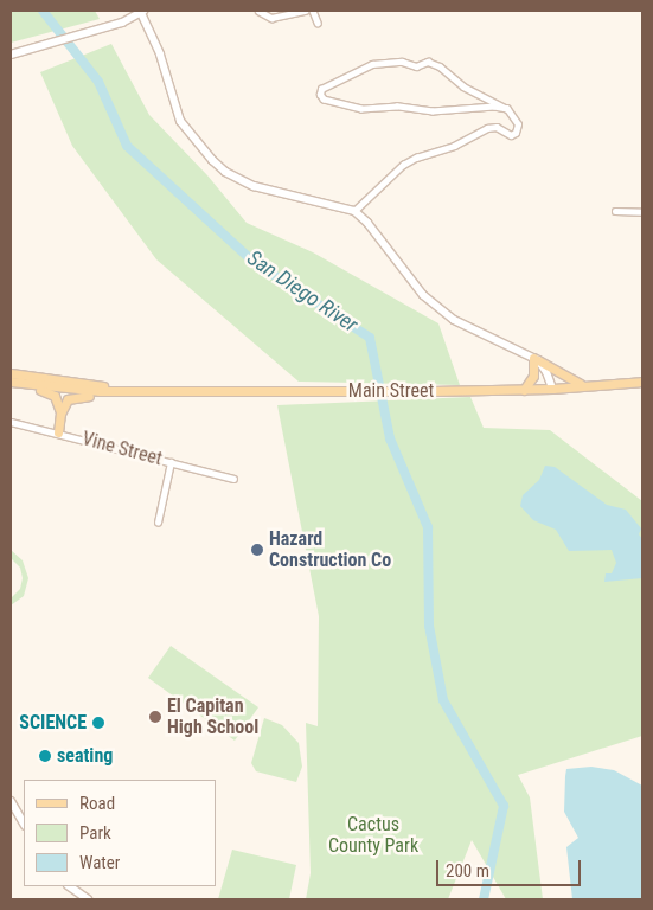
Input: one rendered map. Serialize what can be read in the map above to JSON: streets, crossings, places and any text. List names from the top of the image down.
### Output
{
  "streets": {
    "main road": ["Main Street"],
    "street": ["Vine Street"]
  },
  "water": ["San Diego River"],
  "parks": ["Cactus County Park"],
  "places": [
    "Hazard Construction Co",
    "El Capitan High School",
    "SCIENCE",
    "seating"
  ],
  "legend": ["Road", "Park", "Water"],
  "scale_bar": "200 m"
}
